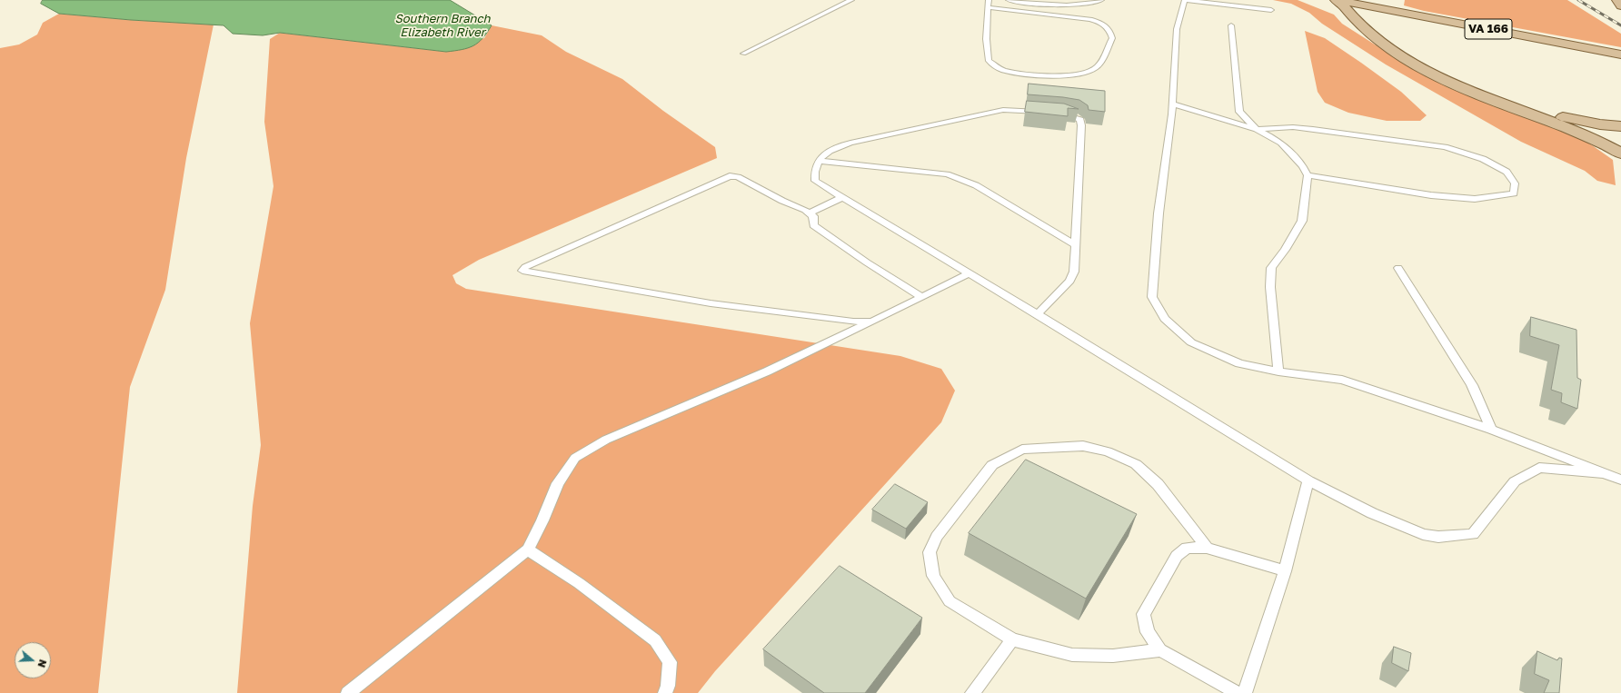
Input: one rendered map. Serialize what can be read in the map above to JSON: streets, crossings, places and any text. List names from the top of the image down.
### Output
{
  "streets": {
    "main road": ["VA 166"]
  },
  "water": ["Southern Branch Elizabeth River"],
  "north": "right"
}
